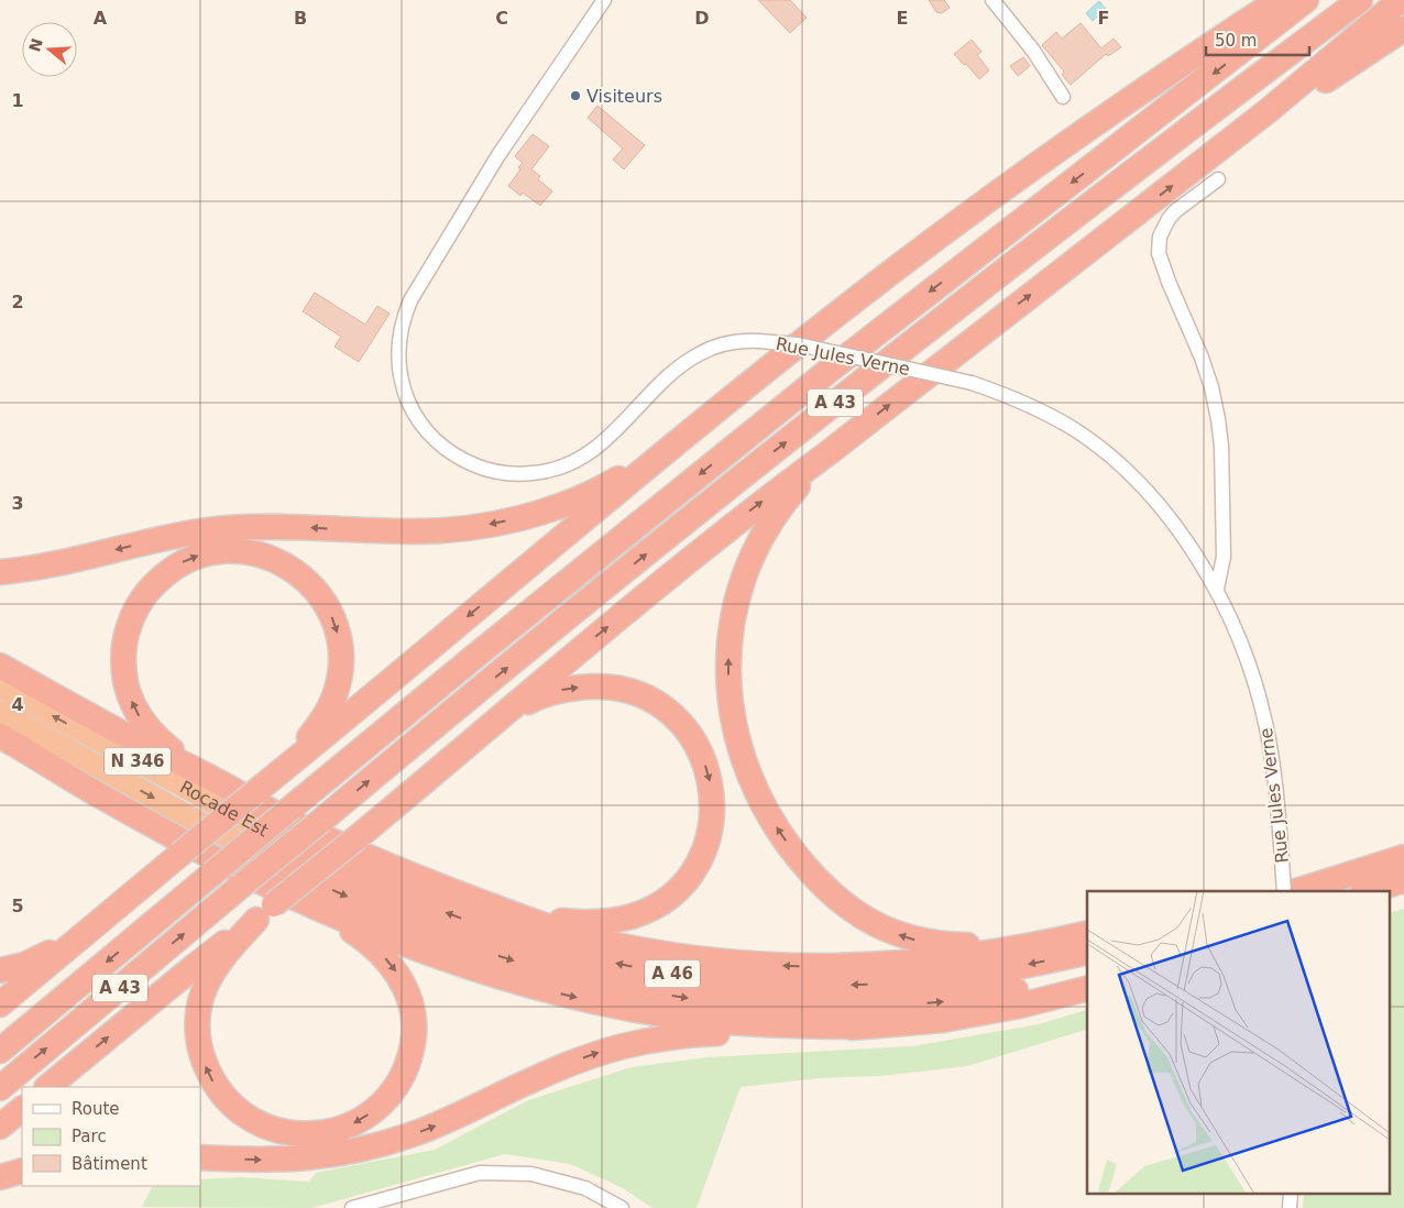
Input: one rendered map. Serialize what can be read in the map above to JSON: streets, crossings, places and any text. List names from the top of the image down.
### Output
{
  "streets": {
    "highway": [
      "A 43",
      "N 346",
      "Rocade Est",
      "A 46"
    ],
    "street": ["Rue Jules Verne"]
  },
  "crossings": [
    ["Rocade Est", "A 46"]
  ],
  "places": ["Visiteurs"],
  "legend": ["Route", "Parc", "Bâtiment"],
  "scale_bar": "50 m",
  "north": "left",
  "grid": {
    "columns": [
      "A",
      "B",
      "C",
      "D",
      "E",
      "F"
    ],
    "rows": [
      "1",
      "2",
      "3",
      "4",
      "5"
    ]
  }
}
